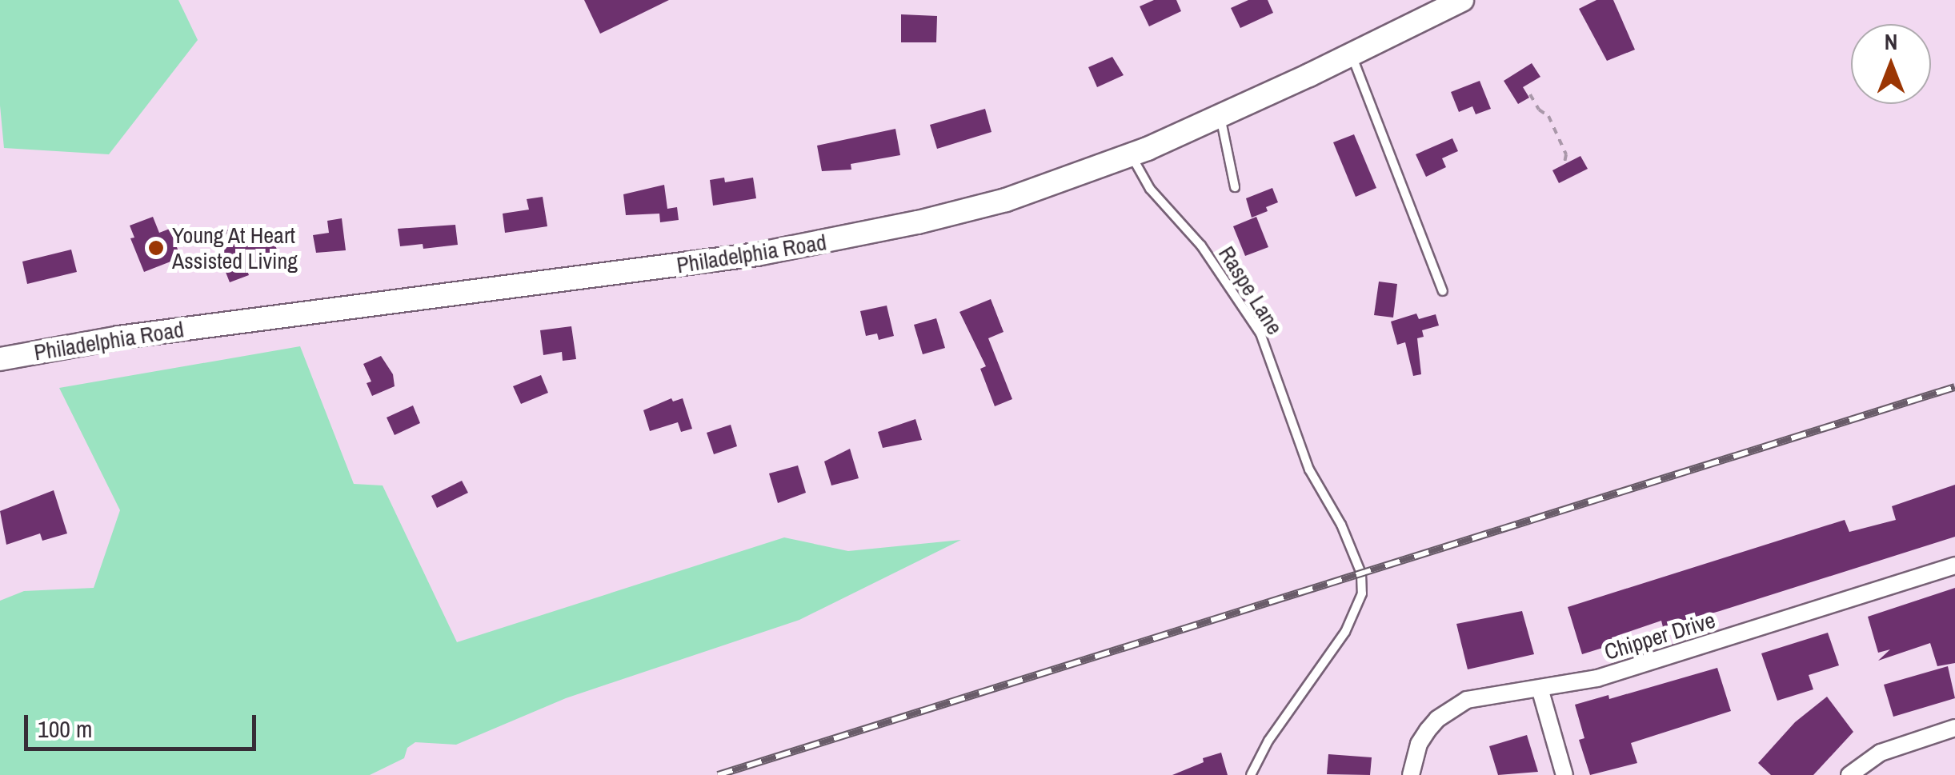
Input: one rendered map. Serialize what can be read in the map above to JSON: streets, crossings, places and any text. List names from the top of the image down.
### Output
{
  "streets": {
    "main road": ["Philadelphia Road"],
    "street": ["Chipper Drive"],
    "lane": ["Raspe Lane"]
  },
  "crossings": [
    ["Philadelphia Road", "Raspe Lane"]
  ],
  "places": ["Young At Heart Assisted Living"],
  "scale_bar": "100 m",
  "north": "top"
}
